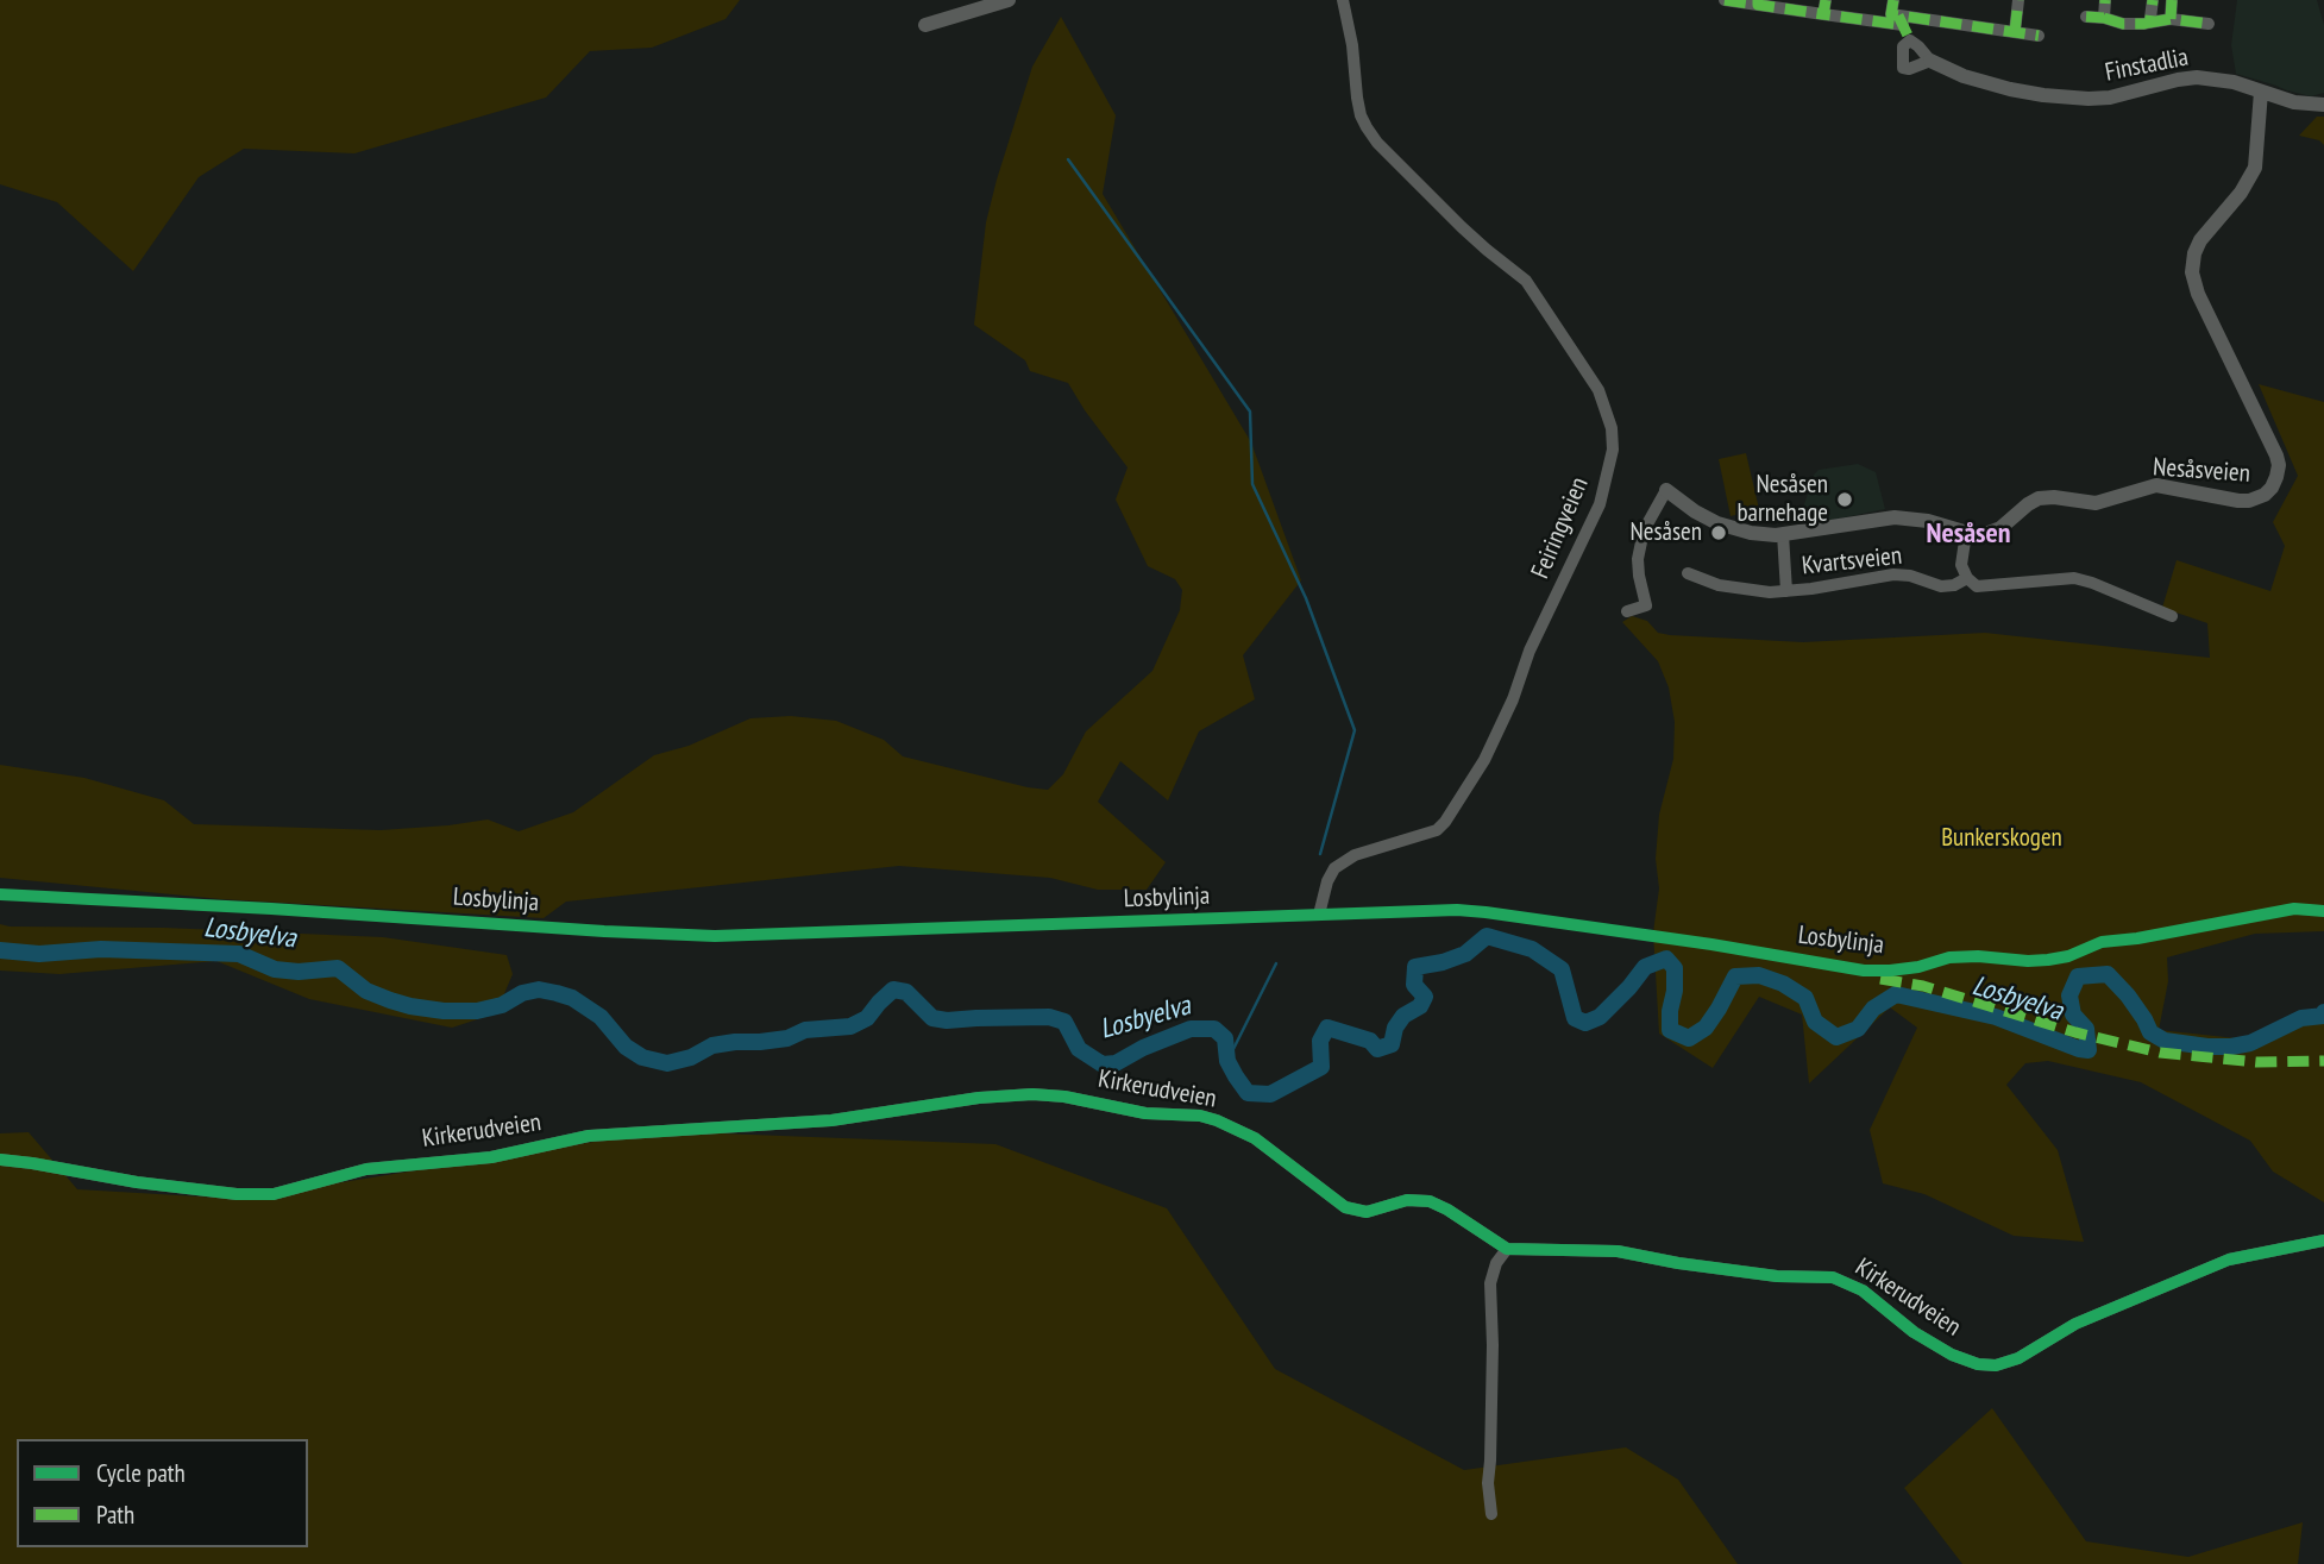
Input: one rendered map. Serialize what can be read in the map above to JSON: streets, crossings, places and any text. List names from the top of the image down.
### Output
{
  "streets": {
    "street": [
      "Finstadlia",
      "Nesåsveien",
      "Feiringveien",
      "Kvartsveien",
      "Kirkerudveien"
    ],
    "cycle path": ["Losbylinja"]
  },
  "crossings": [
    ["Finstadlia", "Nesåsveien"]
  ],
  "districts": ["Nesåsen"],
  "water": ["Losbyelva"],
  "parks": ["Bunkerskogen"],
  "places": ["Nesåsen barnehage", "Nesåsen"],
  "legend": ["Cycle path", "Path"]
}
